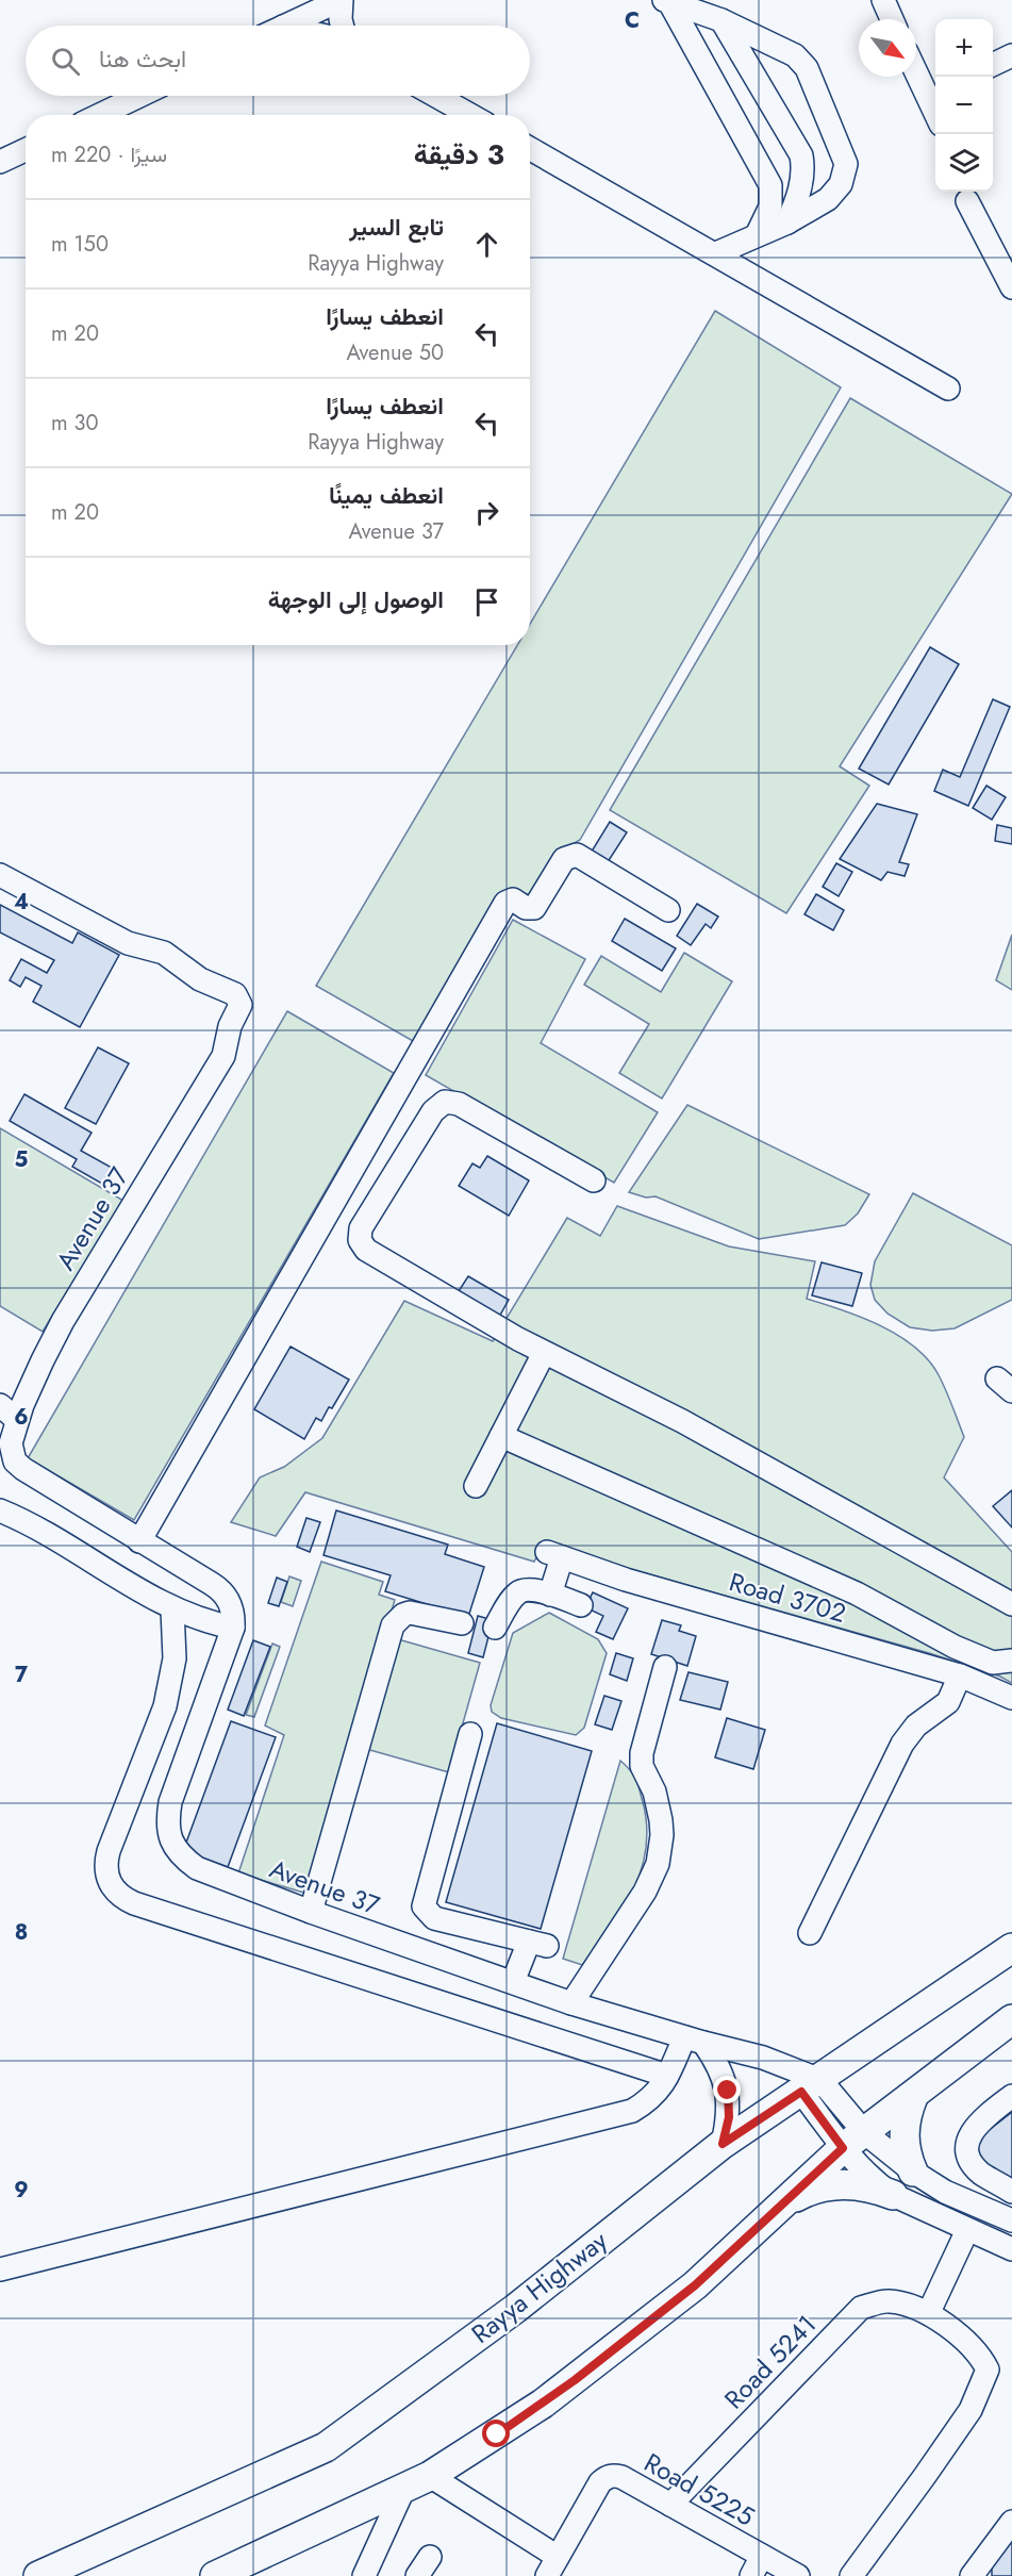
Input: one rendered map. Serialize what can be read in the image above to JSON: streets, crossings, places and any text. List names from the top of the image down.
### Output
{
  "streets": {
    "main road": ["Rayya Highway"],
    "street": [
      "Avenue 37",
      "Road 3702",
      "Road 5241",
      "Road 5225"
    ]
  },
  "crossings": [
    ["Avenue 37", "Rayya Highway"],
    ["Road 5241", "Road 5225"]
  ],
  "north": "bottom right",
  "page": {
    "map_buttons": ["+", "−"],
    "search": "ابحث هنا",
    "heading": ["3 دقيقة", "سيرًا · 220 m"],
    "list": [
      ["تابع السير", "Rayya Highway", "150 m"],
      ["انعطف يسارًا", "Avenue 50", "20 m"],
      ["انعطف يسارًا", "Rayya Highway", "30 m"],
      ["انعطف يمينًا", "Avenue 37", "20 m"],
      "الوصول إلى الوجهة"
    ]
  },
  "grid": {
    "columns": ["C"],
    "rows": [
      "4",
      "5",
      "6",
      "7",
      "8",
      "9"
    ]
  }
}
